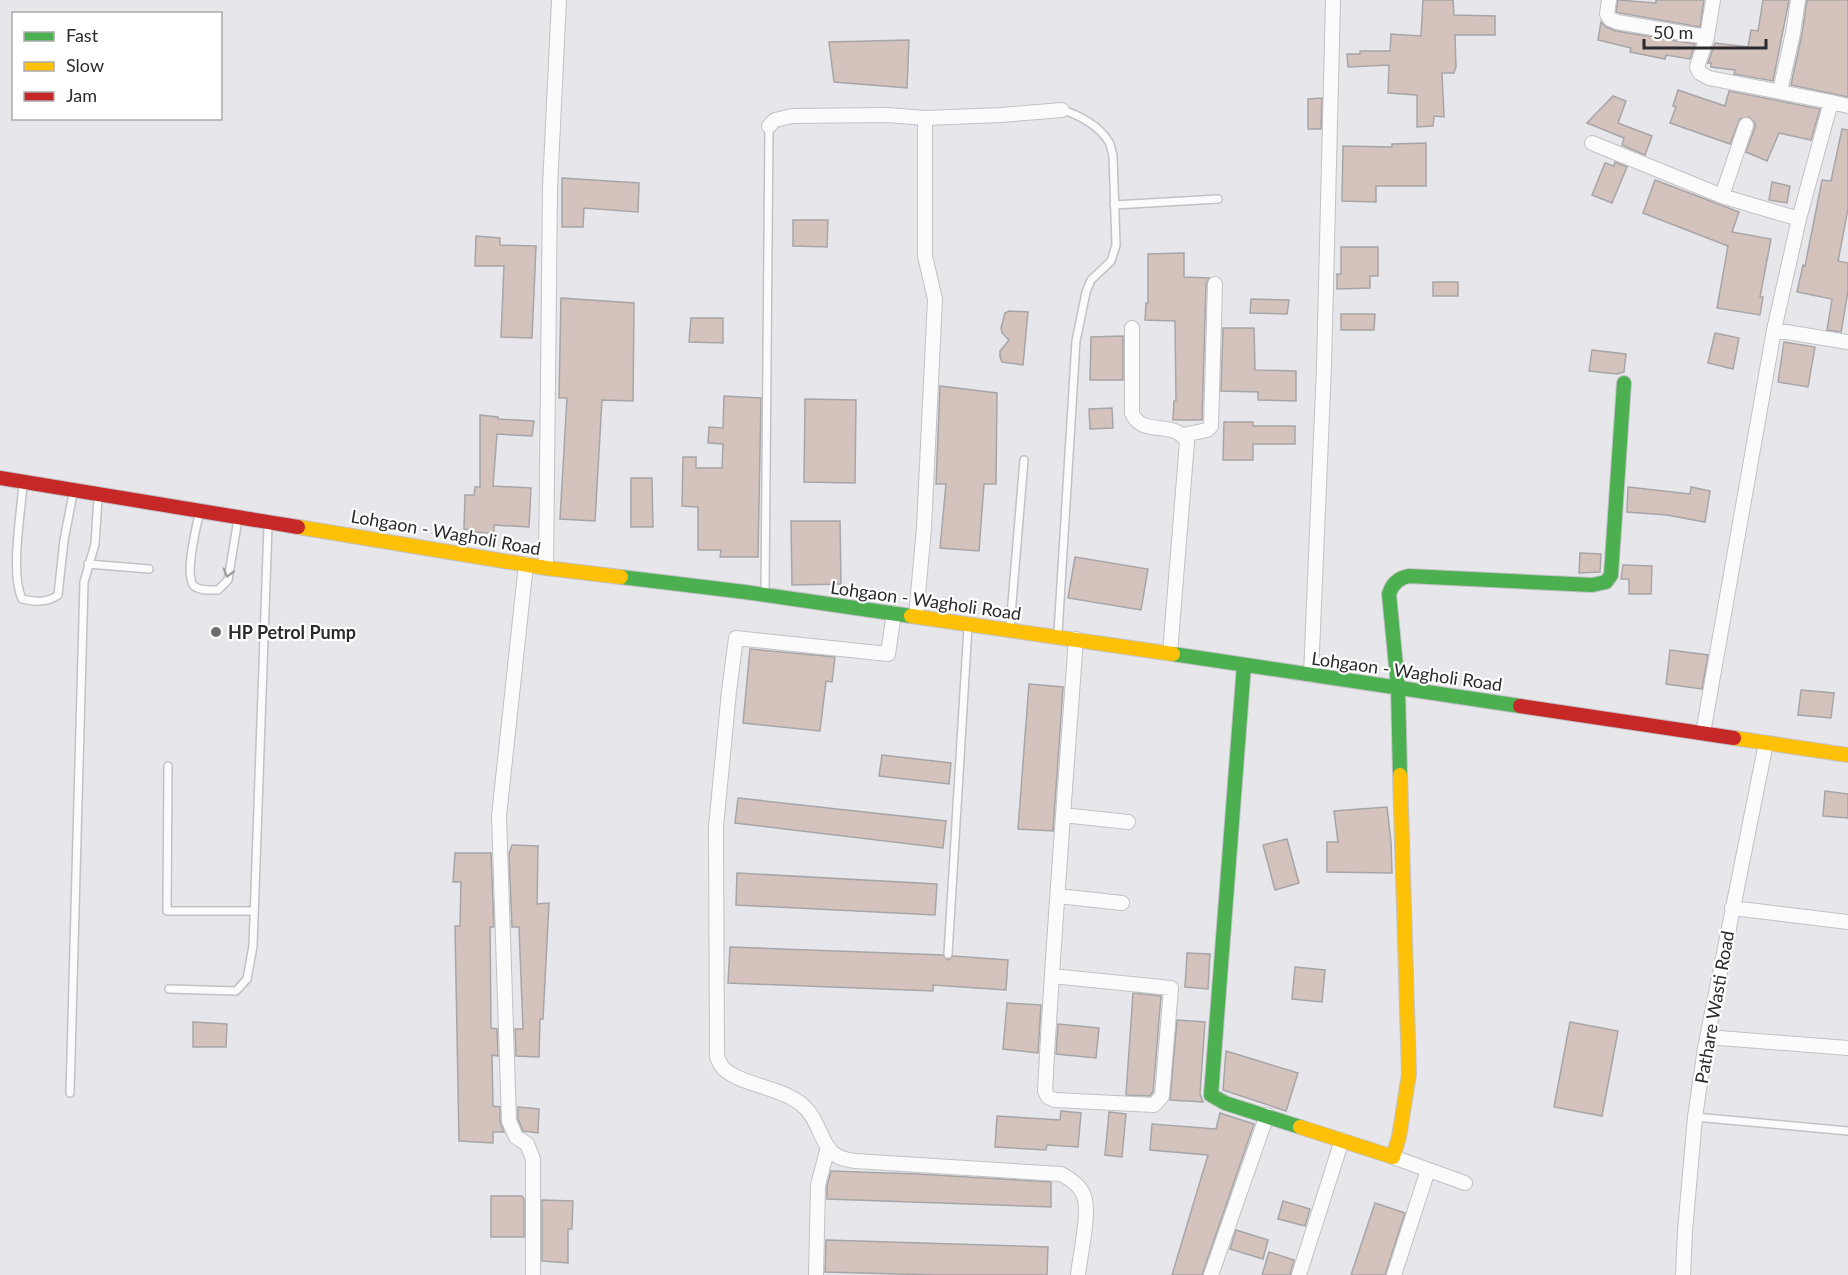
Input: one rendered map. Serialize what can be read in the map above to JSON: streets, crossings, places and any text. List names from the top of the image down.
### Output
{
  "streets": {
    "main road": ["Lohgaon - Wagholi Road"],
    "street": ["Pathare Wasti Road"]
  },
  "crossings": [
    ["Lohgaon - Wagholi Road", "Pathare Wasti Road"]
  ],
  "places": ["HP Petrol Pump"],
  "legend": ["Fast", "Slow", "Jam"],
  "scale_bar": "50 m"
}
